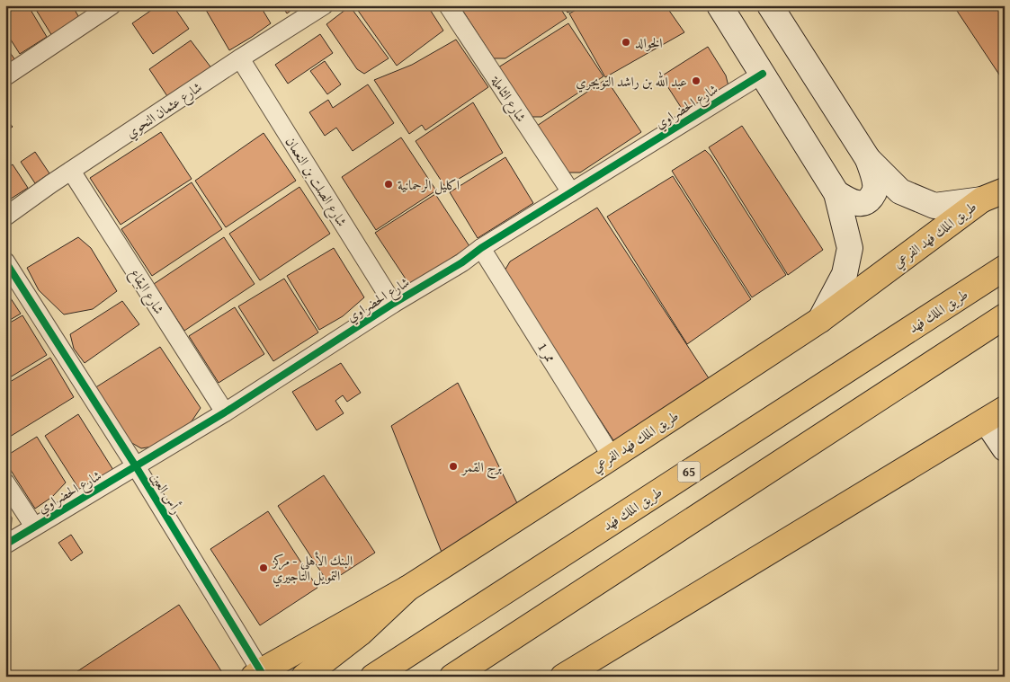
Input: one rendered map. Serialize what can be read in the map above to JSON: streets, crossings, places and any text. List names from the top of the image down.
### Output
{
  "streets": {
    "main road": ["طريق الملك فهد الفرعي", "طريق الملك فهد", "65"],
    "street": [
      "شارع الثاملة",
      "شارع الحضراوي",
      "شارع عثمان النحوي",
      "شارع الصلت بن النعمان",
      "شارع البقاع",
      "ممر 1",
      "رأس العين"
    ]
  },
  "crossings": [
    ["شارع الثاملة", "شارع الحضراوي"],
    ["شارع الحضراوي", "شارع الصلت بن النعمان"],
    ["شارع الحضراوي", "شارع البقاع"],
    ["شارع الحضراوي", "ممر 1"],
    ["شارع الحضراوي", "رأس العين"],
    ["شارع عثمان النحوي", "شارع الصلت بن النعمان"],
    ["شارع عثمان النحوي", "شارع البقاع"],
    ["طريق الملك فهد الفرعي", "ممر 1"],
    ["طريق الملك فهد الفرعي", "رأس العين"]
  ],
  "places": [
    "الخوالد",
    "عبد الله بن راشد التويجري",
    "اكليل الرحمانية",
    "برج القمر",
    "البنك الأهلي - مركز التمويل التاجيري"
  ]
}
